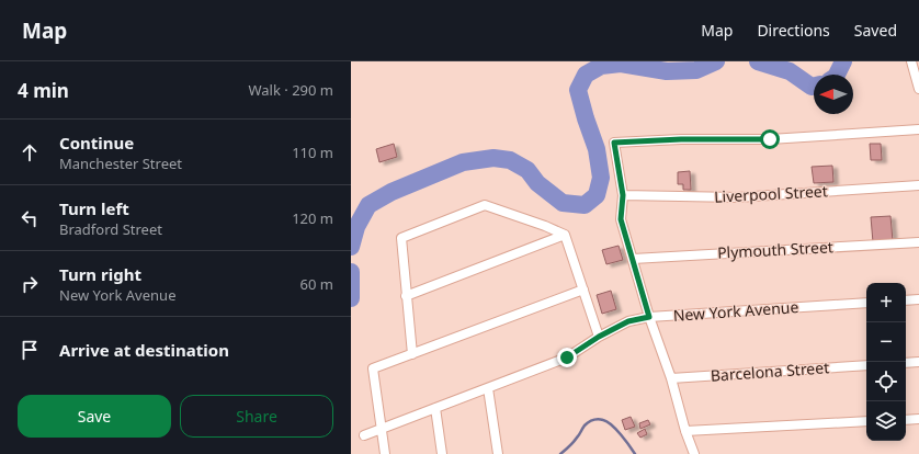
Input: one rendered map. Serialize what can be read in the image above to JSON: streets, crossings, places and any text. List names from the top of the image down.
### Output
{
  "streets": {
    "street": [
      "Liverpool Street",
      "Plymouth Street",
      "New York Avenue",
      "Barcelona Street"
    ]
  },
  "north": "left",
  "page": {
    "header": "Map",
    "nav": ["Map", "Directions", "Saved"],
    "heading": ["4 min", "Walk · 290 m"],
    "list": [
      ["Continue", "Manchester Street", "110 m"],
      ["Turn left", "Bradford Street", "120 m"],
      ["Turn right", "New York Avenue", "60 m"],
      "Arrive at destination"
    ],
    "map_buttons": ["+", "−"],
    "buttons": ["Save", "Share"]
  }
}
